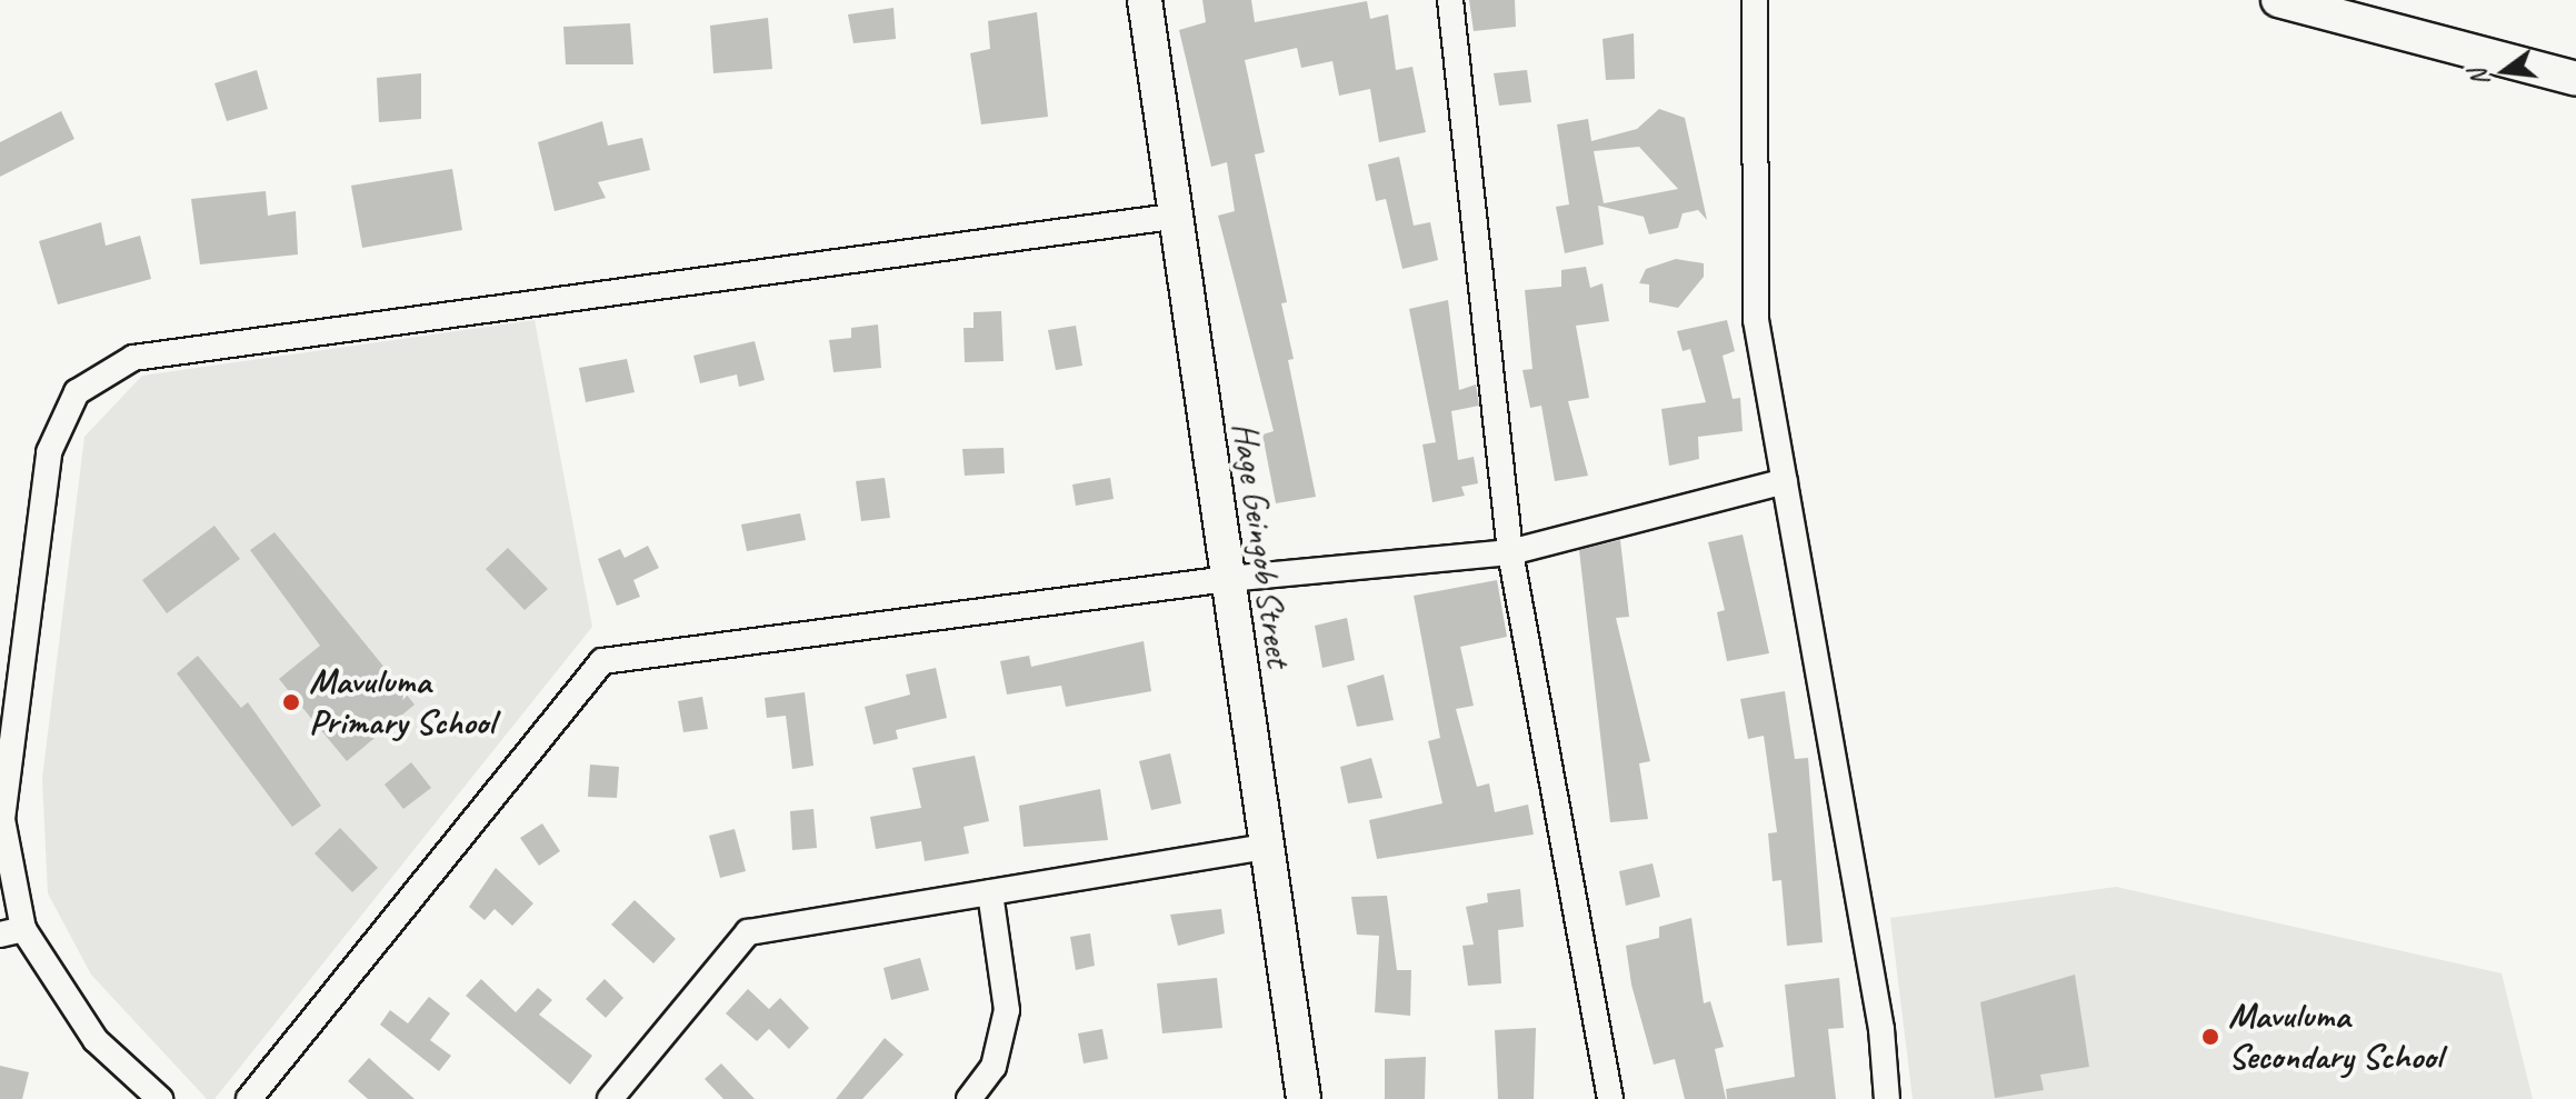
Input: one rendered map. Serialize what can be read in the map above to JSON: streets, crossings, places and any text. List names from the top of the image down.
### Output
{
  "streets": {
    "street": ["Hage Geingob Street"]
  },
  "places": ["Mavuluma Primary School", "Mavuluma Secondary School"],
  "north": "left"
}
